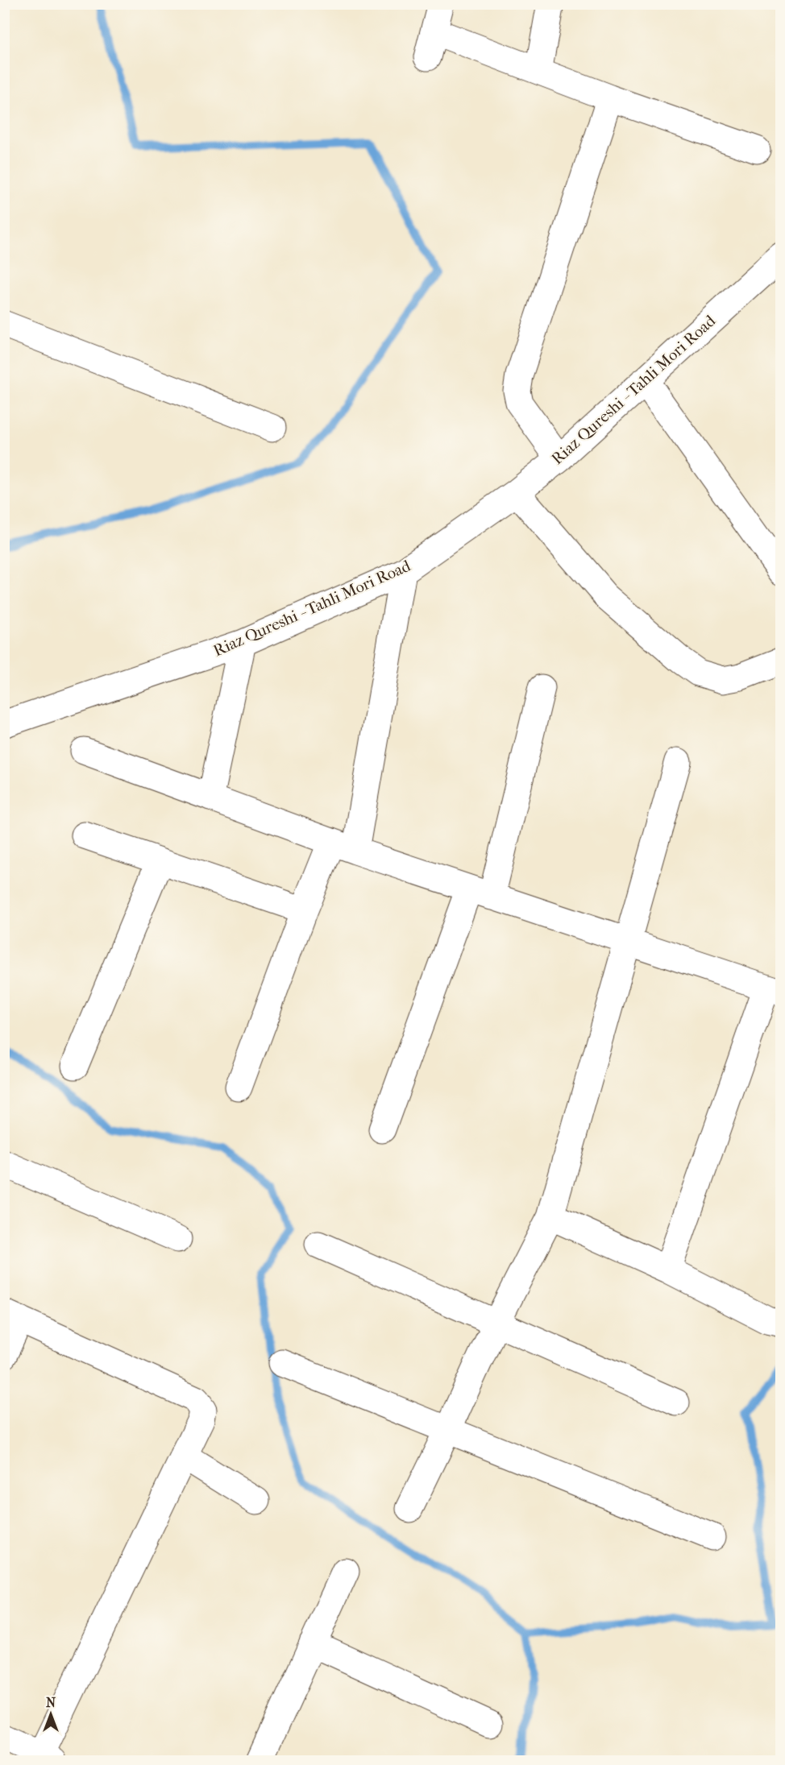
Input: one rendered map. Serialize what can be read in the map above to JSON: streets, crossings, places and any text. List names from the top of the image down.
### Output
{
  "streets": {
    "street": ["Riaz Qureshi - Tahli Mori Road"]
  },
  "north": "top"
}
